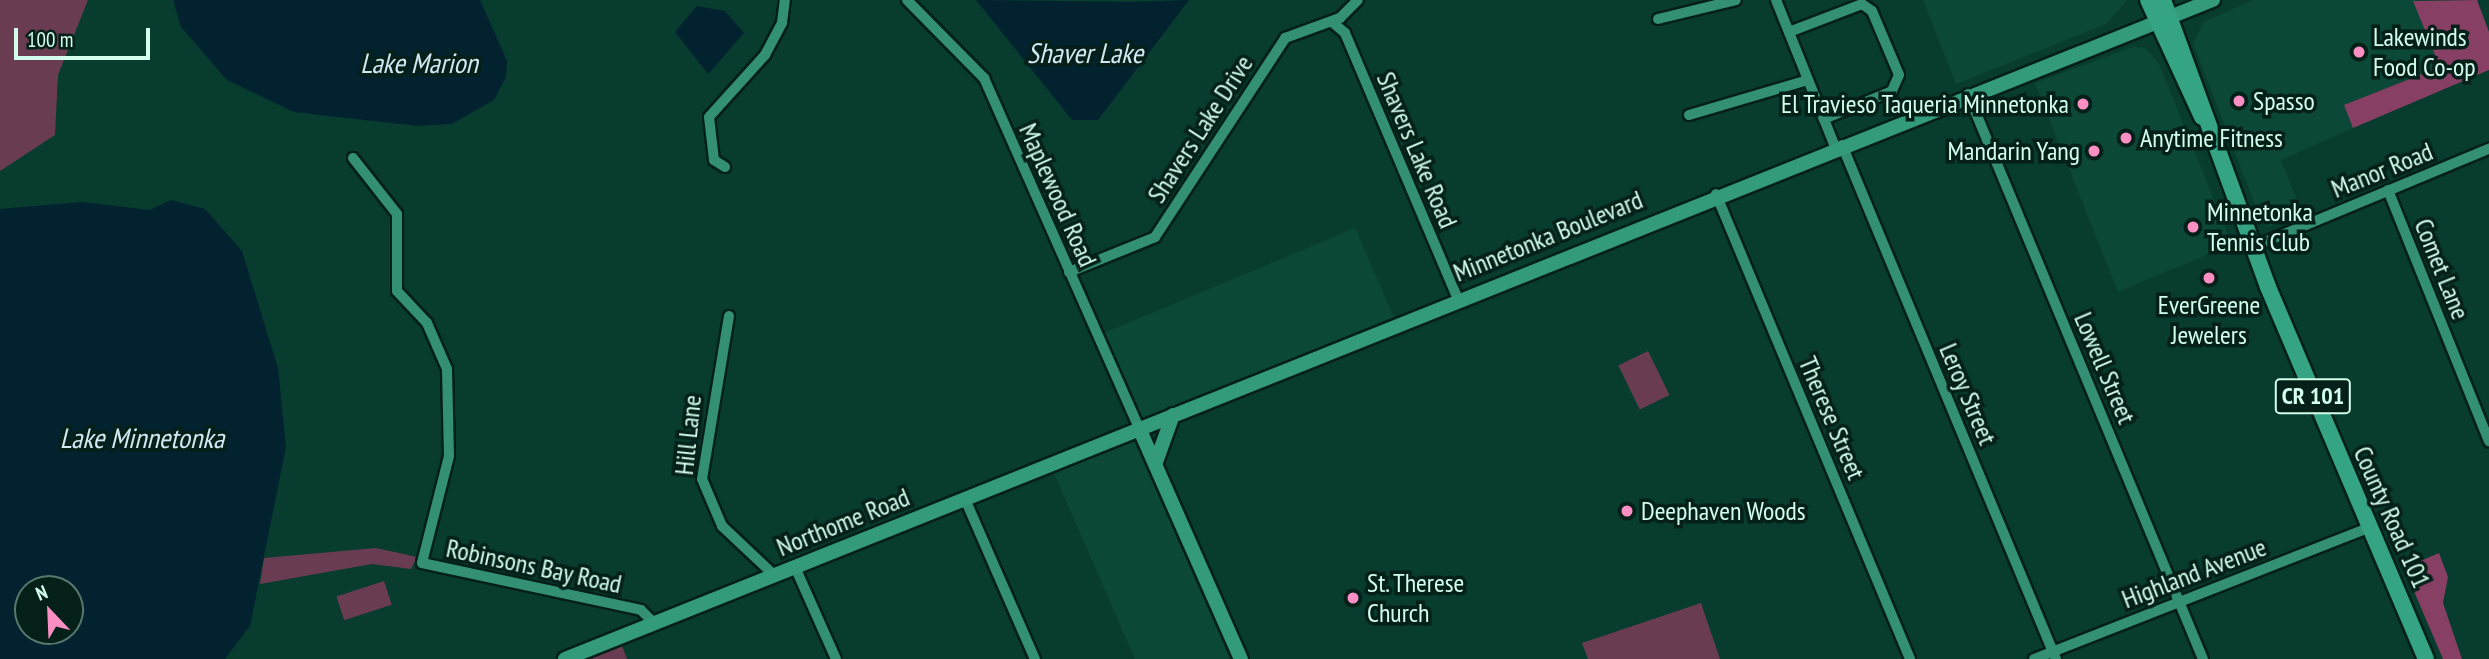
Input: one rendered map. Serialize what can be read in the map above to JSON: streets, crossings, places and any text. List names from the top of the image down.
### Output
{
  "streets": {
    "main road": ["CR 101", "County Road 101"],
    "street": [
      "Shavers Lake Drive",
      "Shavers Lake Road",
      "Manor Road",
      "Maplewood Road",
      "Minnetonka Boulevard",
      "Comet Lane",
      "Lowell Street",
      "Leroy Street",
      "Therese Street",
      "Hill Lane",
      "Northome Road",
      "Robinsons Bay Road",
      "Highland Avenue"
    ]
  },
  "crossings": [
    ["Shavers Lake Drive", "Shavers Lake Road"],
    ["Shavers Lake Drive", "Maplewood Road"],
    ["Shavers Lake Road", "Minnetonka Boulevard"],
    ["Manor Road", "Comet Lane"],
    ["Manor Road", "County Road 101"],
    ["Maplewood Road", "Minnetonka Boulevard"],
    ["Maplewood Road", "Northome Road"],
    ["Minnetonka Boulevard", "Lowell Street"],
    ["Minnetonka Boulevard", "Leroy Street"],
    ["Minnetonka Boulevard", "Therese Street"],
    ["Minnetonka Boulevard", "County Road 101"],
    ["Minnetonka Boulevard", "Northome Road"],
    ["Lowell Street", "Highland Avenue"],
    ["Leroy Street", "Highland Avenue"],
    ["Hill Lane", "Northome Road"],
    ["County Road 101", "Highland Avenue"],
    ["Northome Road", "Robinsons Bay Road"]
  ],
  "water": ["Shaver Lake", "Lake Marion", "Lake Minnetonka"],
  "places": [
    "Lakewinds Food Co-op",
    "Spasso",
    "El Travieso Taqueria Minnetonka",
    "Anytime Fitness",
    "Mandarin Yang",
    "Minnetonka Tennis Club",
    "EverGreene Jewelers",
    "Deephaven Woods",
    "St. Therese Church"
  ],
  "scale_bar": "100 m",
  "north": "top left"
}
